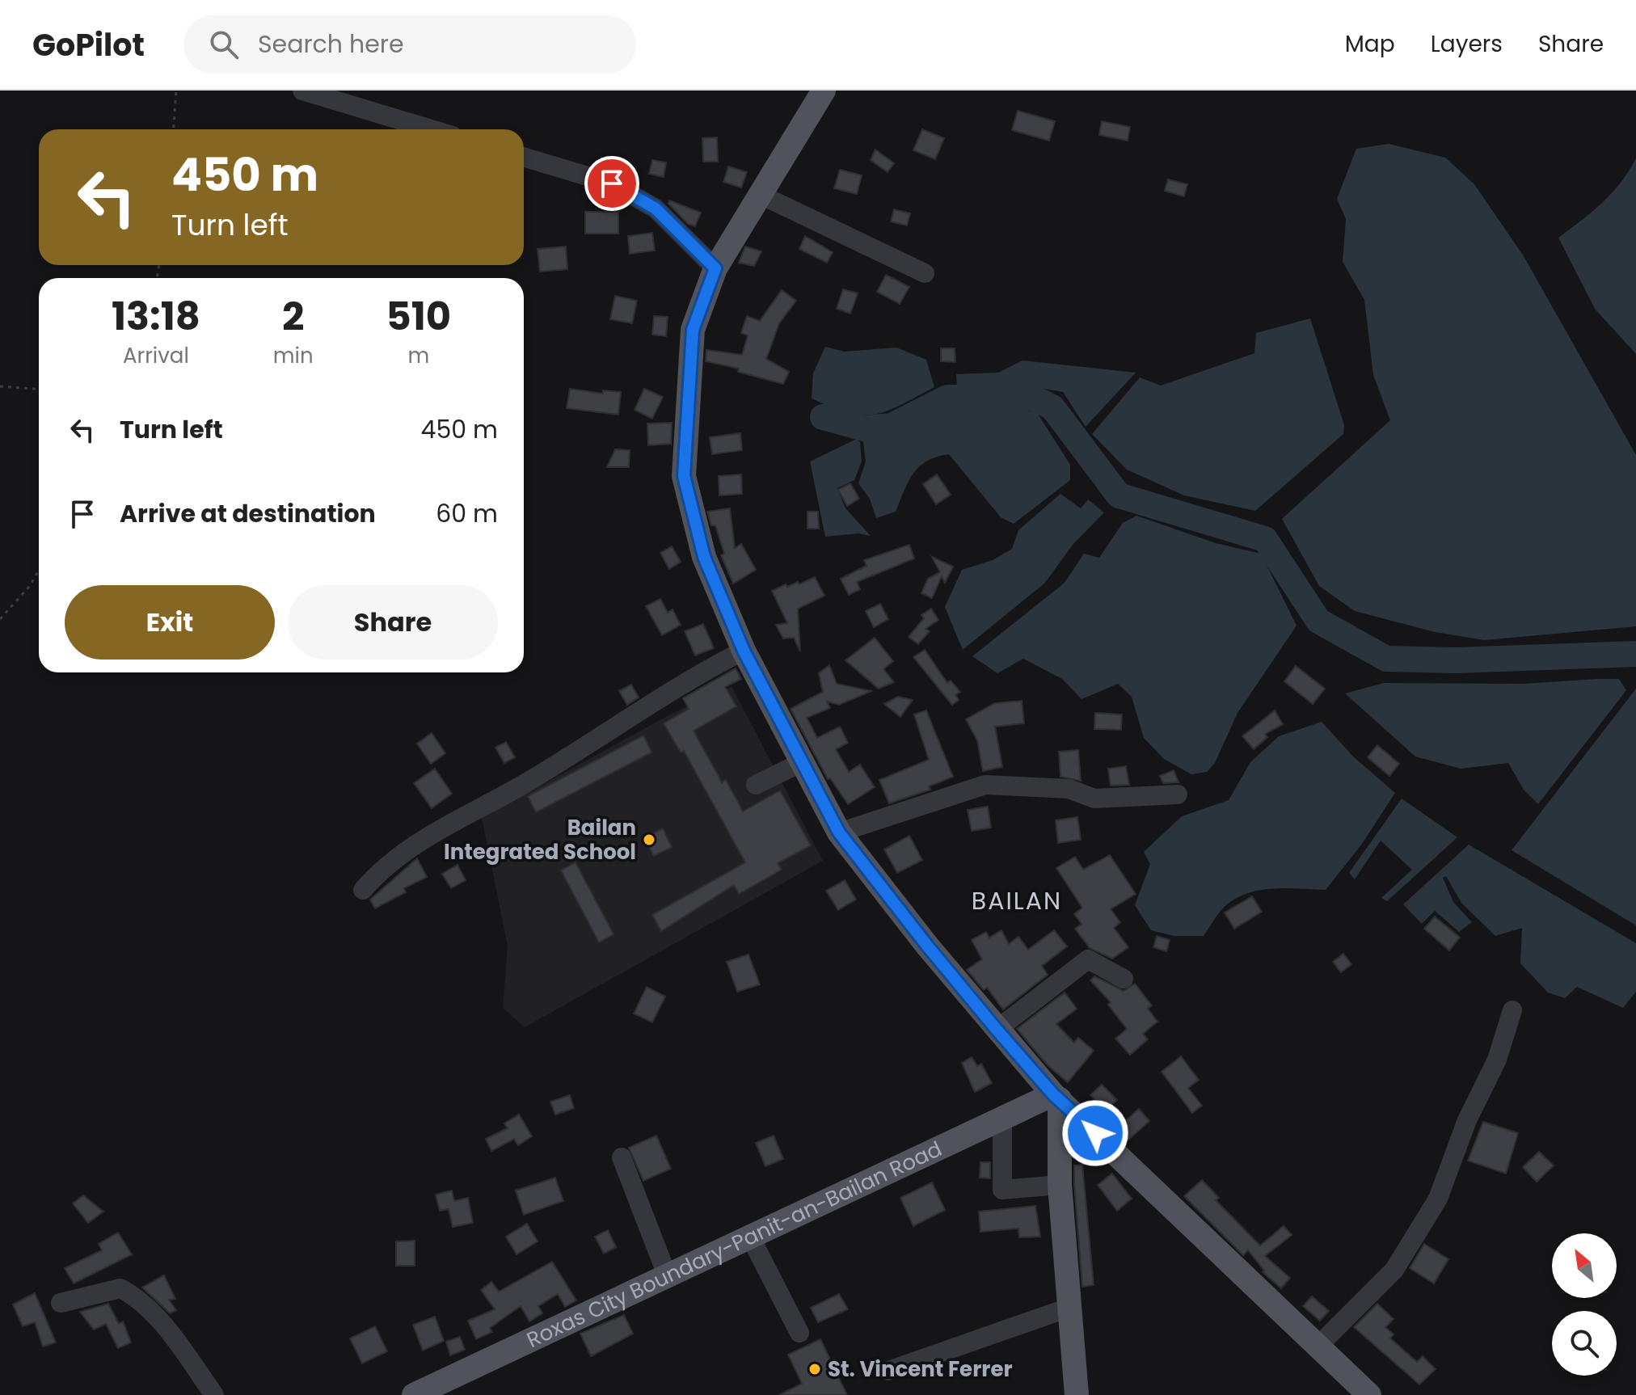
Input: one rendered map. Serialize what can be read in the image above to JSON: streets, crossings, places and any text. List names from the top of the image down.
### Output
{
  "streets": {
    "main road": ["Roxas City Boundary-Panit-an-Bailan Road"]
  },
  "districts": ["BAILAN"],
  "places": ["Bailan Integrated School", "St. Vincent Ferrer"],
  "north": "top left",
  "page": {
    "header": "GoPilot",
    "search": "Search here",
    "nav": ["Map", "Layers", "Share"],
    "turn": ["450 m", "Turn left"],
    "eta": [
      "13:18",
      "Arrival",
      "2",
      "min",
      "510",
      "m"
    ],
    "list": [
      {
        "name": "Turn left",
        "value": "450 m"
      },
      {
        "name": "Arrive at destination",
        "value": "60 m"
      }
    ],
    "buttons": ["Exit", "Share"]
  }
}
